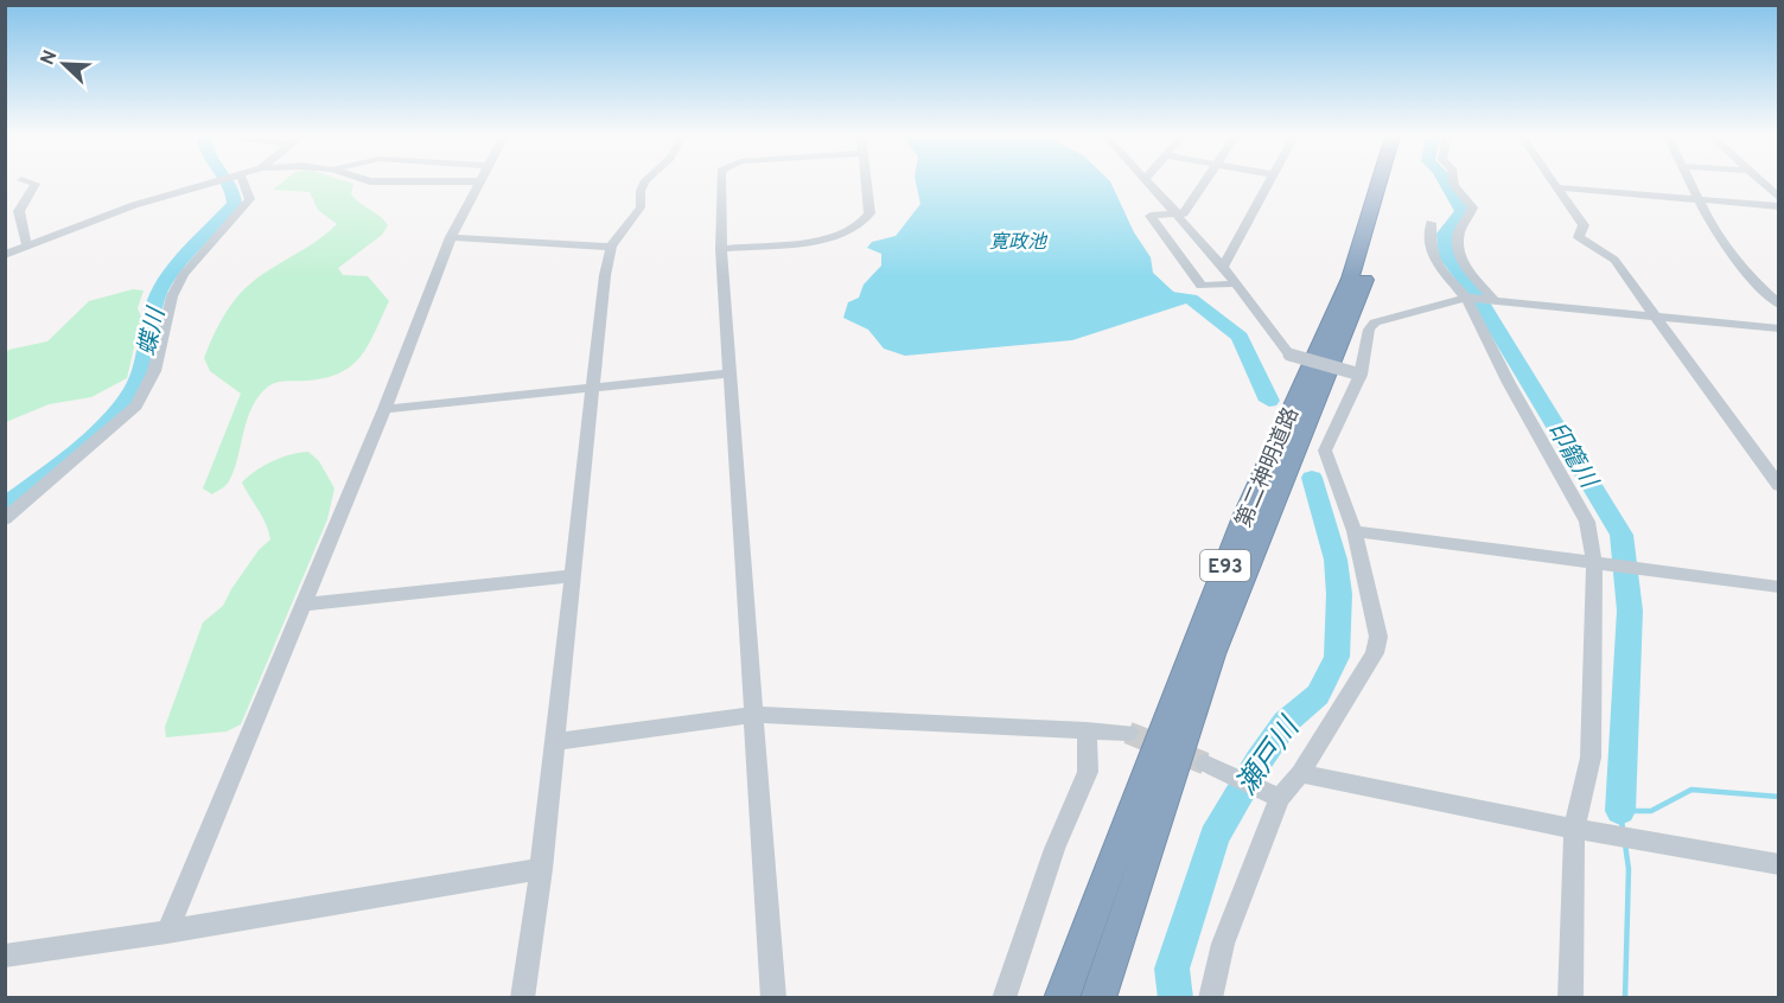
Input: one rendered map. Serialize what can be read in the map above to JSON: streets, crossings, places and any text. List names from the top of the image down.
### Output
{
  "streets": {
    "highway": ["第二神明道路", "E93"]
  },
  "water": [
    "寛政池",
    "蝶川",
    "印籠川",
    "瀬戸川"
  ],
  "north": "top left"
}
